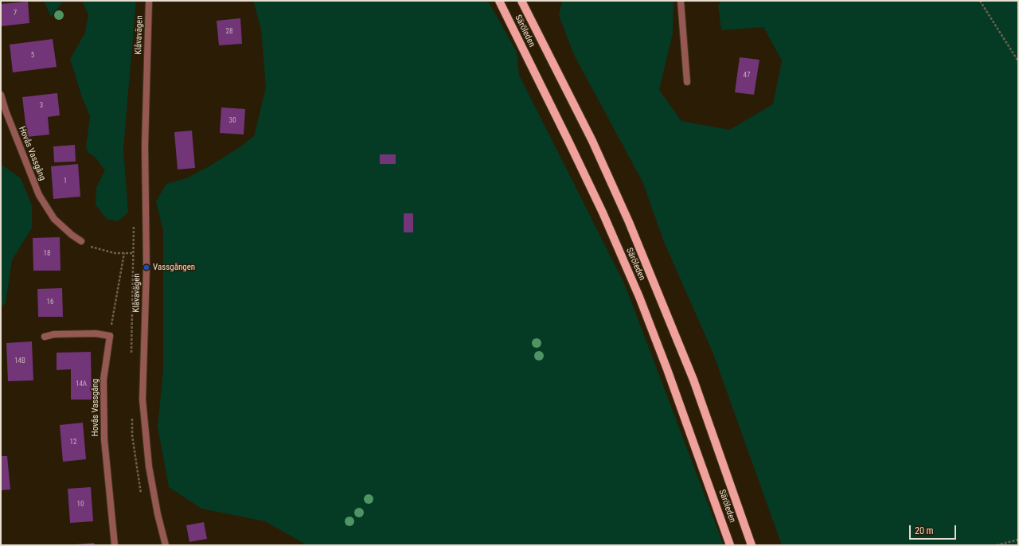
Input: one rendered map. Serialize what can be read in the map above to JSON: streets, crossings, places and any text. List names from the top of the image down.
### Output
{
  "streets": {
    "main road": ["Säröleden"],
    "street": ["Klåvavägen", "Hovås Vassgång"]
  },
  "places": ["Vassgången"],
  "house_numbers": [
    "7",
    "28",
    "5",
    "47",
    "3",
    "30",
    "1",
    "18",
    "16",
    "14B",
    "14A",
    "12",
    "10"
  ],
  "scale_bar": "20 m"
}
